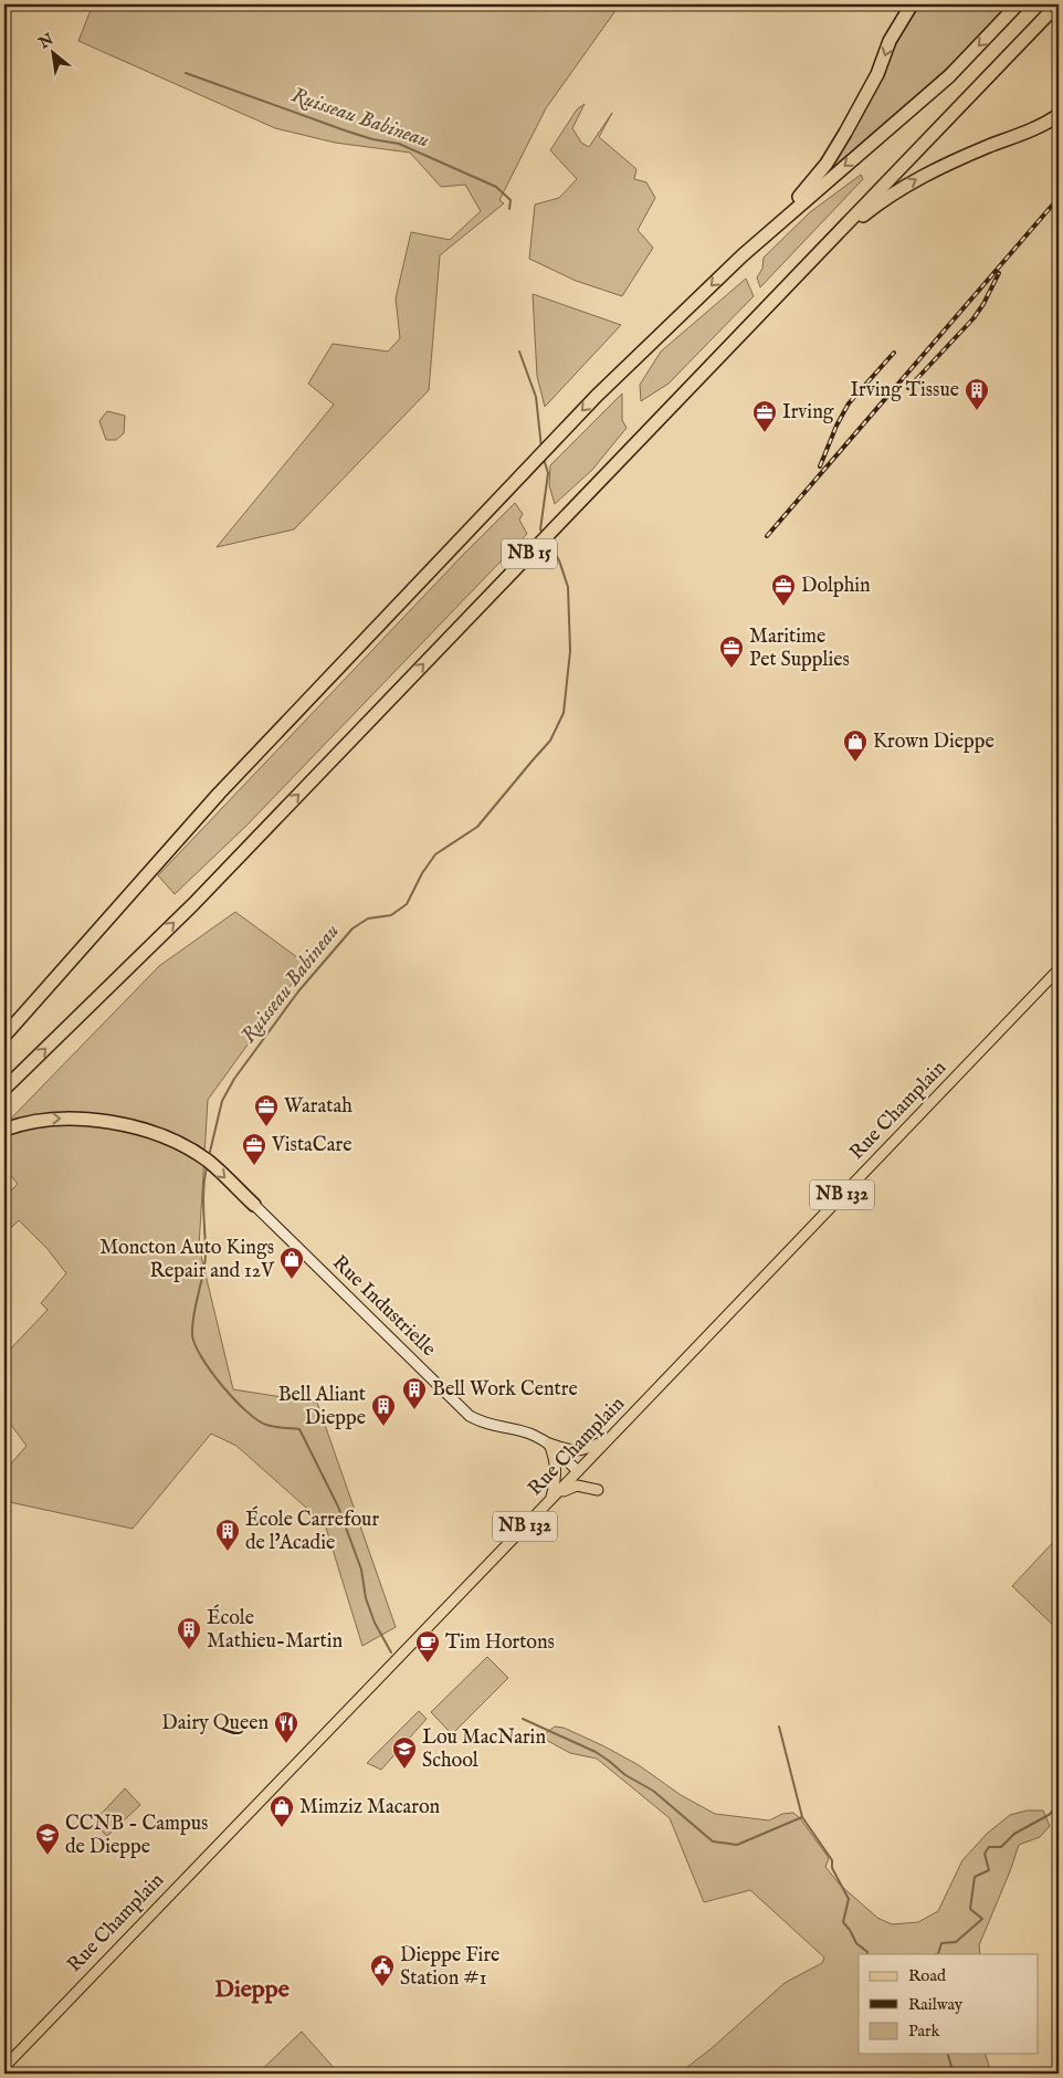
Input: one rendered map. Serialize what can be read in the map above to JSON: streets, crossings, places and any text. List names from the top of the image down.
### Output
{
  "streets": {
    "highway": ["NB 15"],
    "main road": ["Rue Champlain", "NB 132", "Rue Industrielle"]
  },
  "crossings": [
    ["Rue Champlain", "Rue Industrielle"]
  ],
  "districts": ["Dieppe"],
  "water": ["Ruisseau Babineau"],
  "places": {
    "building": [
      "Irving Tissue",
      "Bell Work Centre",
      "Bell Aliant Dieppe",
      "École Carrefour de l'Acadie",
      "École Mathieu-Martin"
    ],
    "office": [
      "Irving",
      "Dolphin",
      "Maritime Pet Supplies",
      "Waratah",
      "VistaCare"
    ],
    "shop": ["Krown Dieppe", "Moncton Auto Kings Repair and 12V", "Mimziz Macaron"],
    "cafe": ["Tim Hortons"],
    "restaurant": ["Dairy Queen"],
    "school or university": ["Lou MacNarin School", "CCNB - Campus de Dieppe"],
    "public building": ["Dieppe Fire Station #1"]
  },
  "legend": ["Road", "Railway", "Park"],
  "north": "top left"
}
